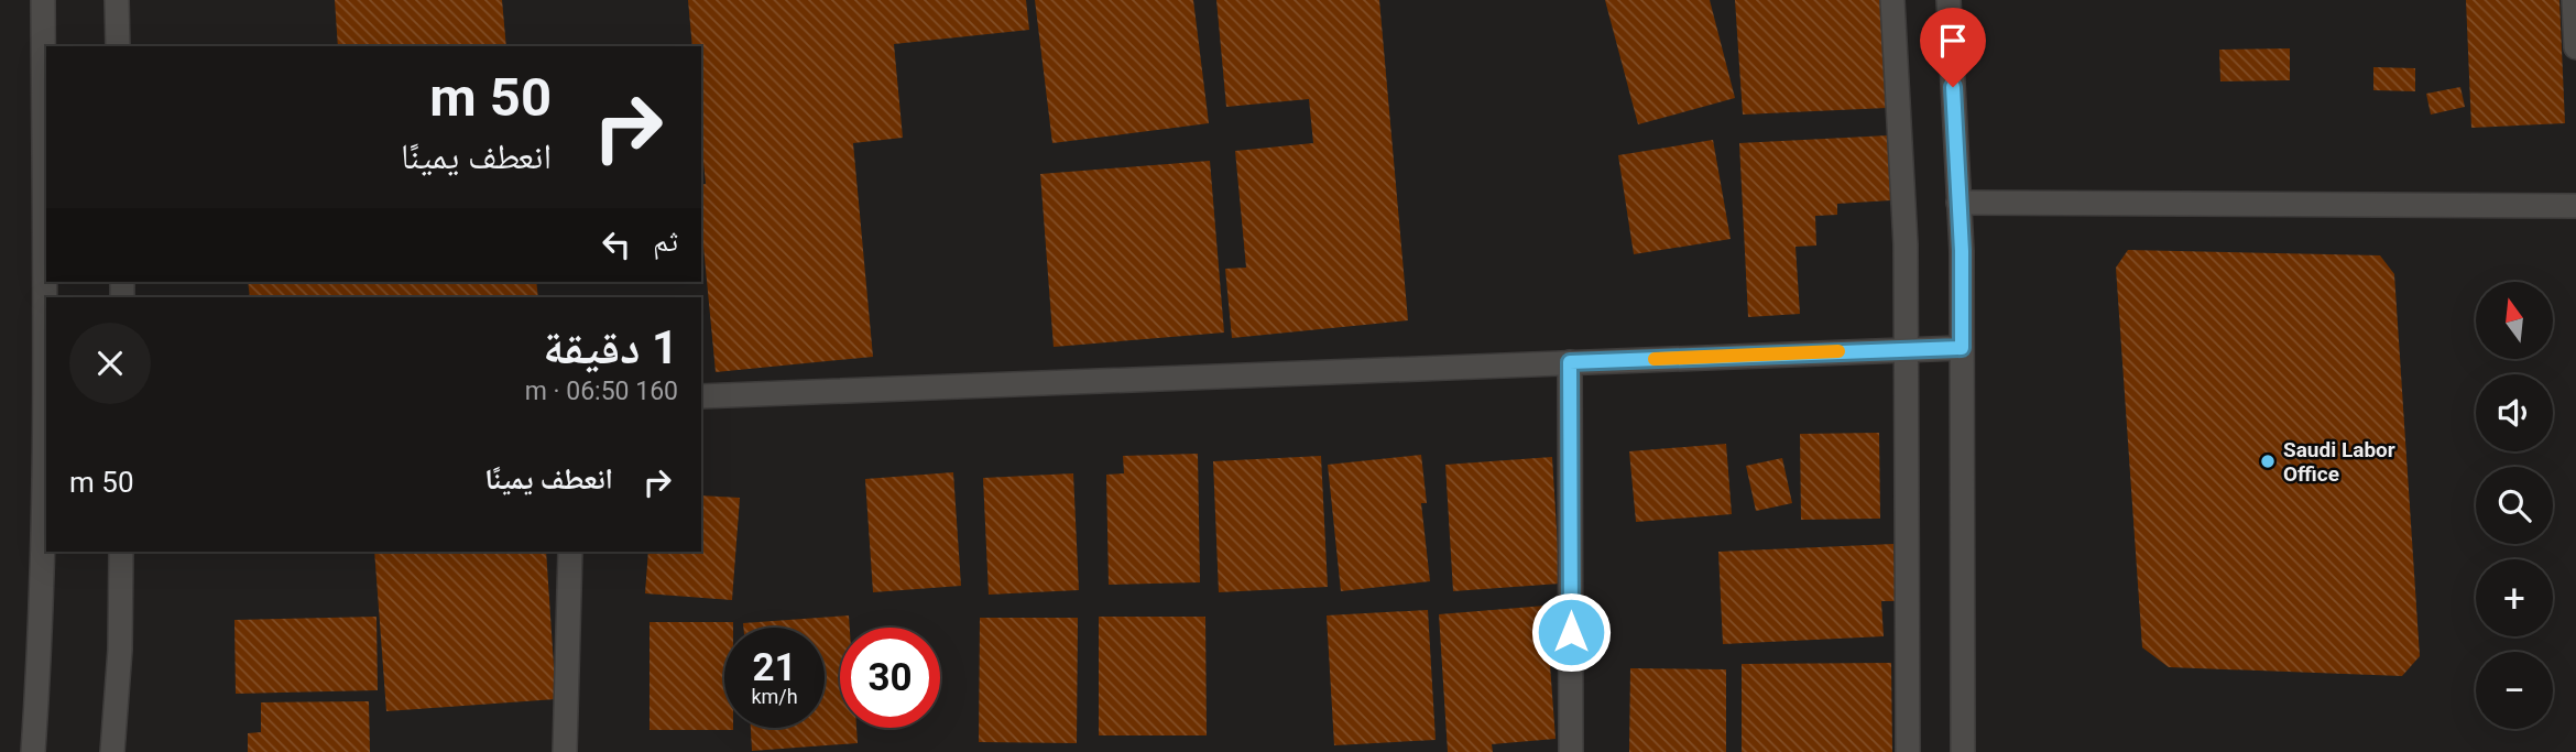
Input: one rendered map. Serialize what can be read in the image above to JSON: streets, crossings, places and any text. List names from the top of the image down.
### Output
{
  "places": ["Saudi Labor Office"],
  "north": "top",
  "page": {
    "turn": ["50 m", "انعطف يمينًا"],
    "then": "ثم",
    "map_buttons": ["+", "−"],
    "heading": ["1 دقيقة", "160 m · 06:50"],
    "list": [
      {
        "name": "انعطف يمينًا",
        "value": "50 m"
      }
    ],
    "speed": "21 km/h",
    "limit": "30"
  }
}
